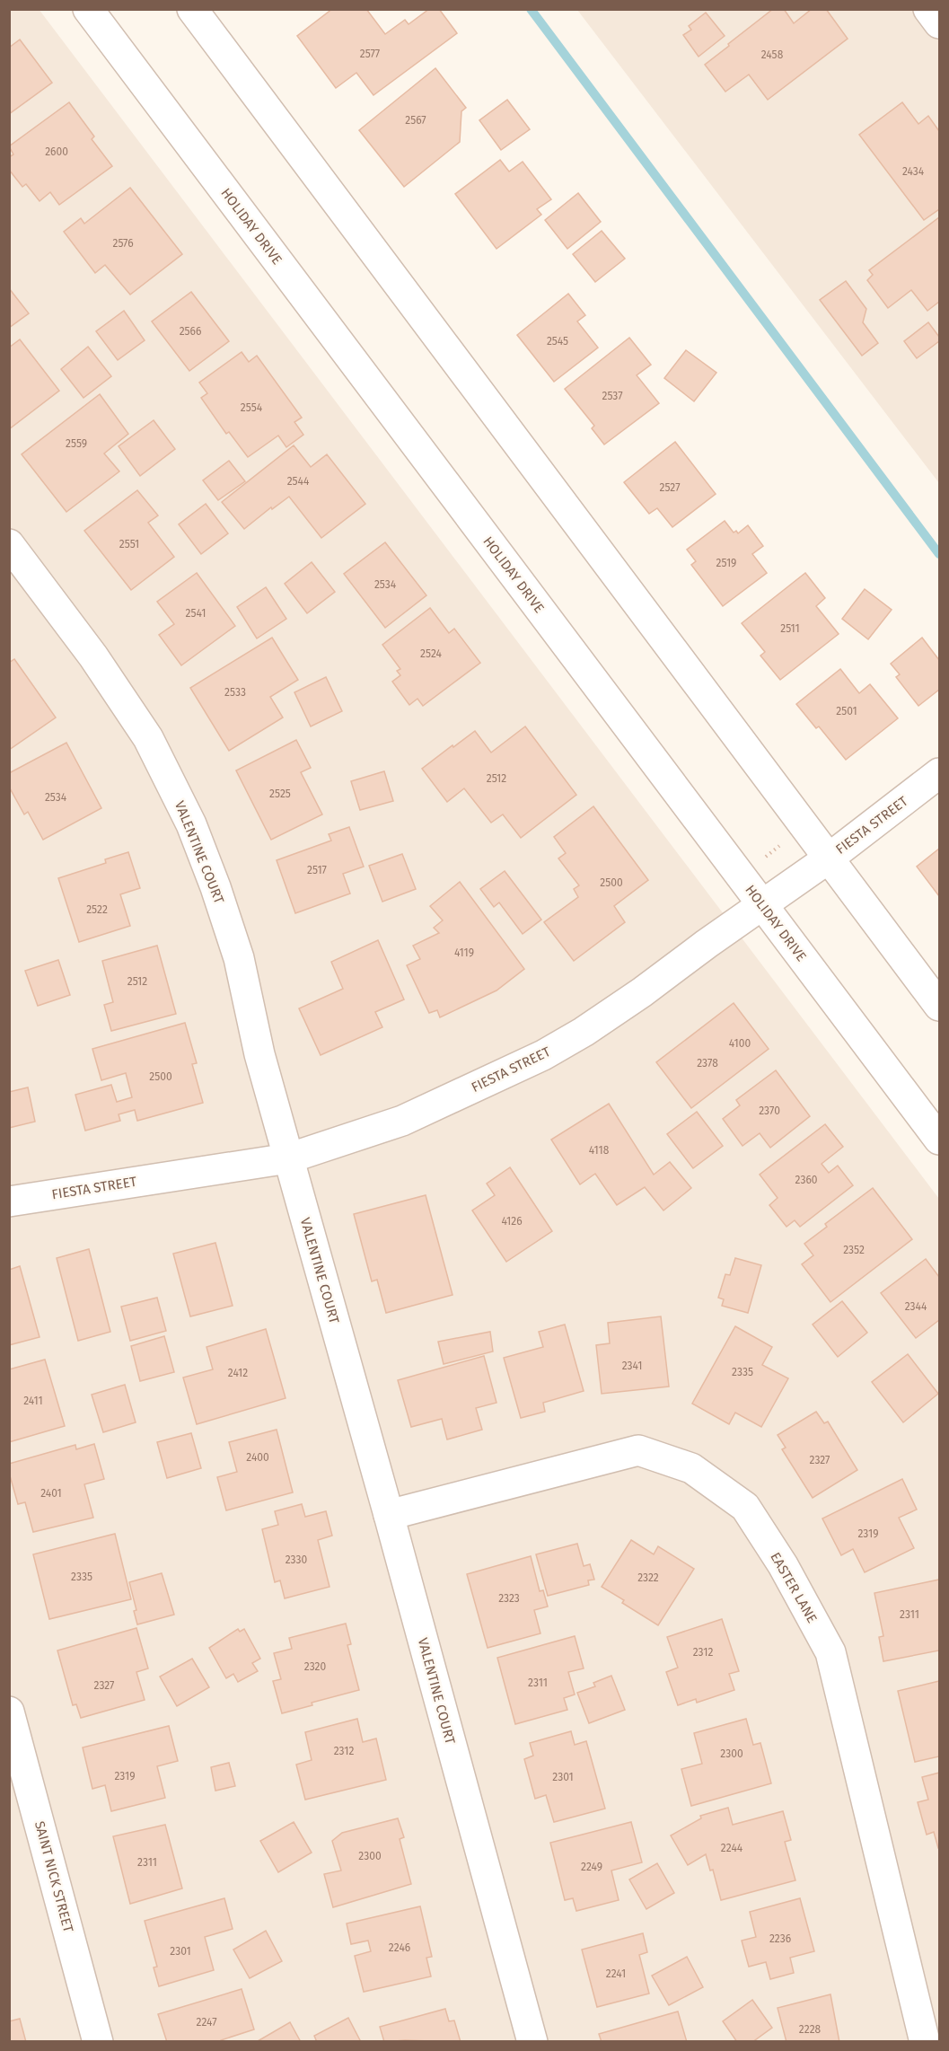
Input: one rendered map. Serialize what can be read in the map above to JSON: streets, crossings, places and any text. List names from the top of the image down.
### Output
{
  "streets": {
    "street": [
      "HOLIDAY DRIVE",
      "FIESTA STREET",
      "VALENTINE COURT",
      "EASTER LANE",
      "SAINT NICK STREET"
    ]
  },
  "crossings": [
    ["HOLIDAY DRIVE", "FIESTA STREET"],
    ["FIESTA STREET", "VALENTINE COURT"],
    ["VALENTINE COURT", "EASTER LANE"]
  ],
  "house_numbers": [
    "2577",
    "2458",
    "2567",
    "2600",
    "2434",
    "2576",
    "2566",
    "2545",
    "2537",
    "2554",
    "2559",
    "2544",
    "2527",
    "2551",
    "2519",
    "2534",
    "2541",
    "2511",
    "2524",
    "2533",
    "2501",
    "2512",
    "2525",
    "2534",
    "2517",
    "2500",
    "2522",
    "4119",
    "2512",
    "4100",
    "2378",
    "2500",
    "2370",
    "4118",
    "2360",
    "4126",
    "2352",
    "2344",
    "2341",
    "2335",
    "2412",
    "2411",
    "2400",
    "2327",
    "2401",
    "2319",
    "2330",
    "2335",
    "2322",
    "2323",
    "2311",
    "2312",
    "2320",
    "2311",
    "2327",
    "2312",
    "2300",
    "2319",
    "2301",
    "2244",
    "2300",
    "2311",
    "2249",
    "2236",
    "2246",
    "2301",
    "2241",
    "2247",
    "2228"
  ]
}
